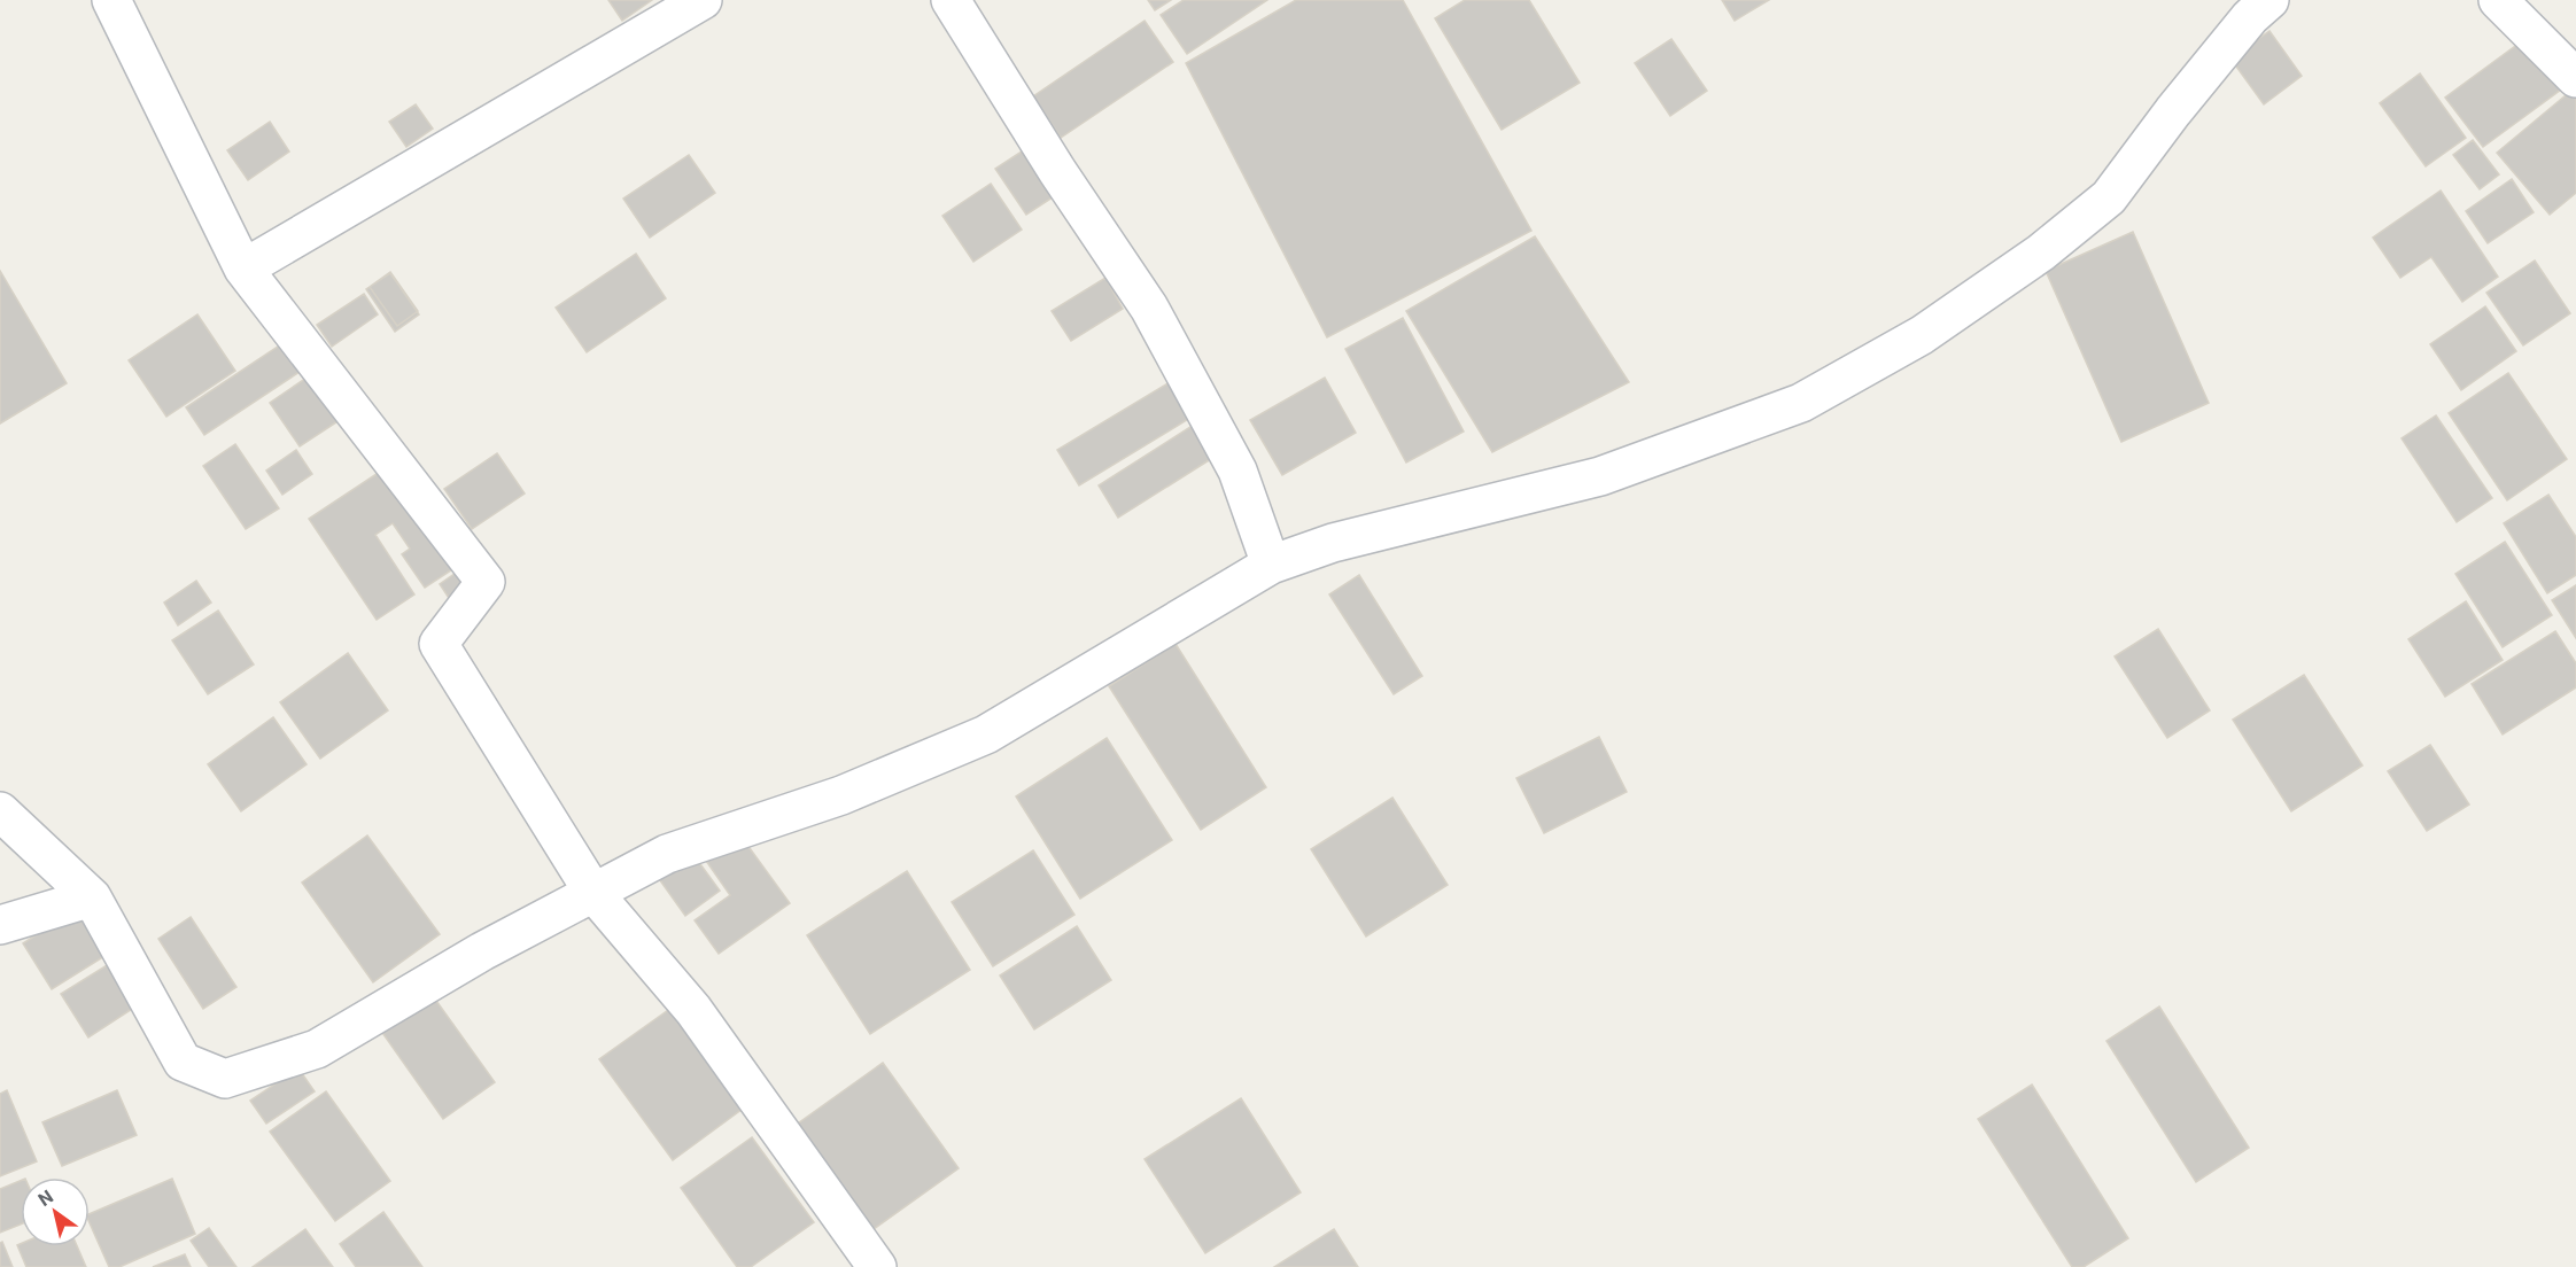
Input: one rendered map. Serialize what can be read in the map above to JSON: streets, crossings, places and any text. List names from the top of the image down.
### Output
{
  "north": "top left"
}
